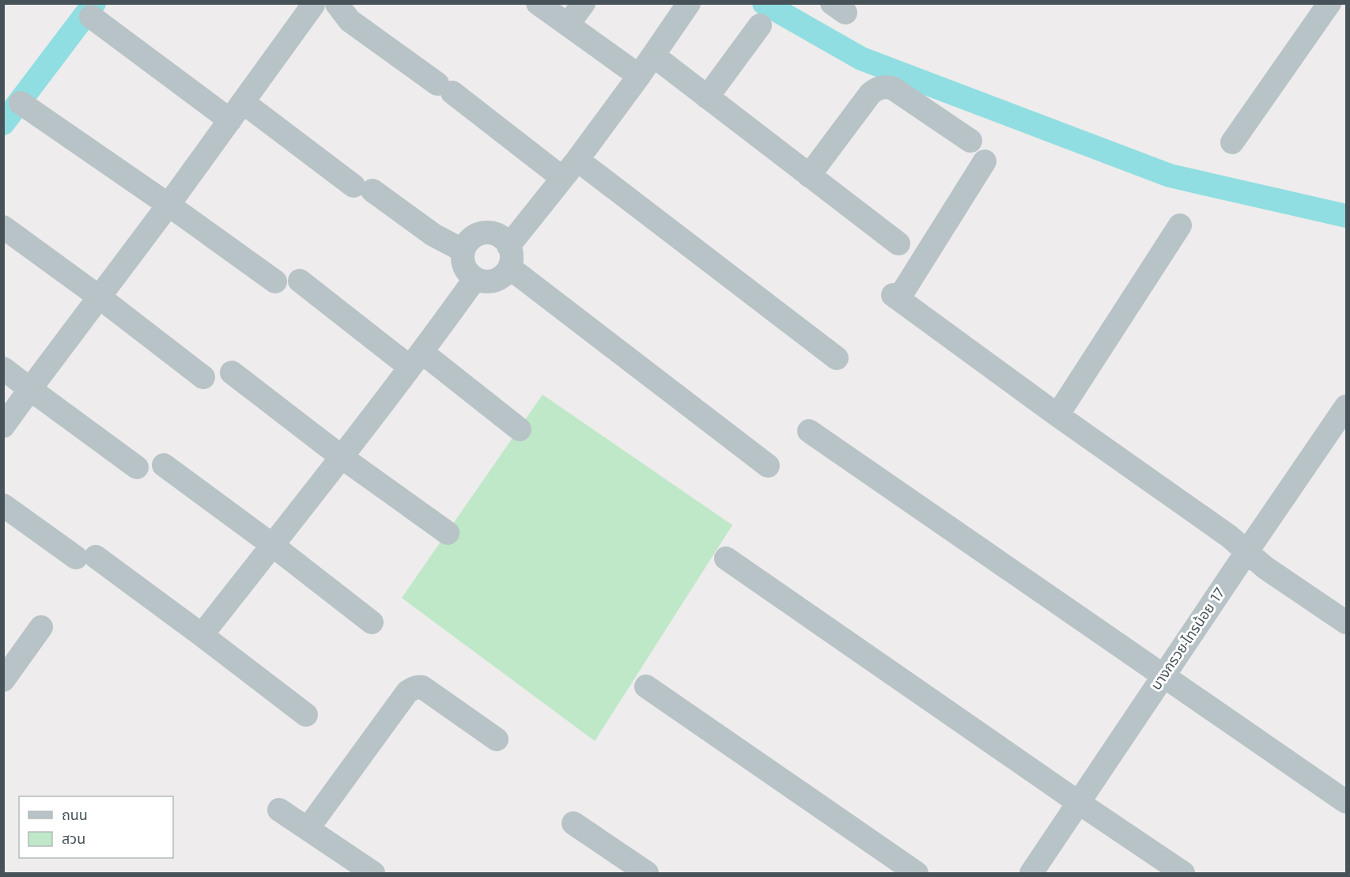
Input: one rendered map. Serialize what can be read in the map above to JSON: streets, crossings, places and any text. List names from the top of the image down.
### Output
{
  "streets": {
    "street": ["บางกรวย-ไทรน้อย 17"]
  },
  "legend": ["ถนน", "สวน"]
}
